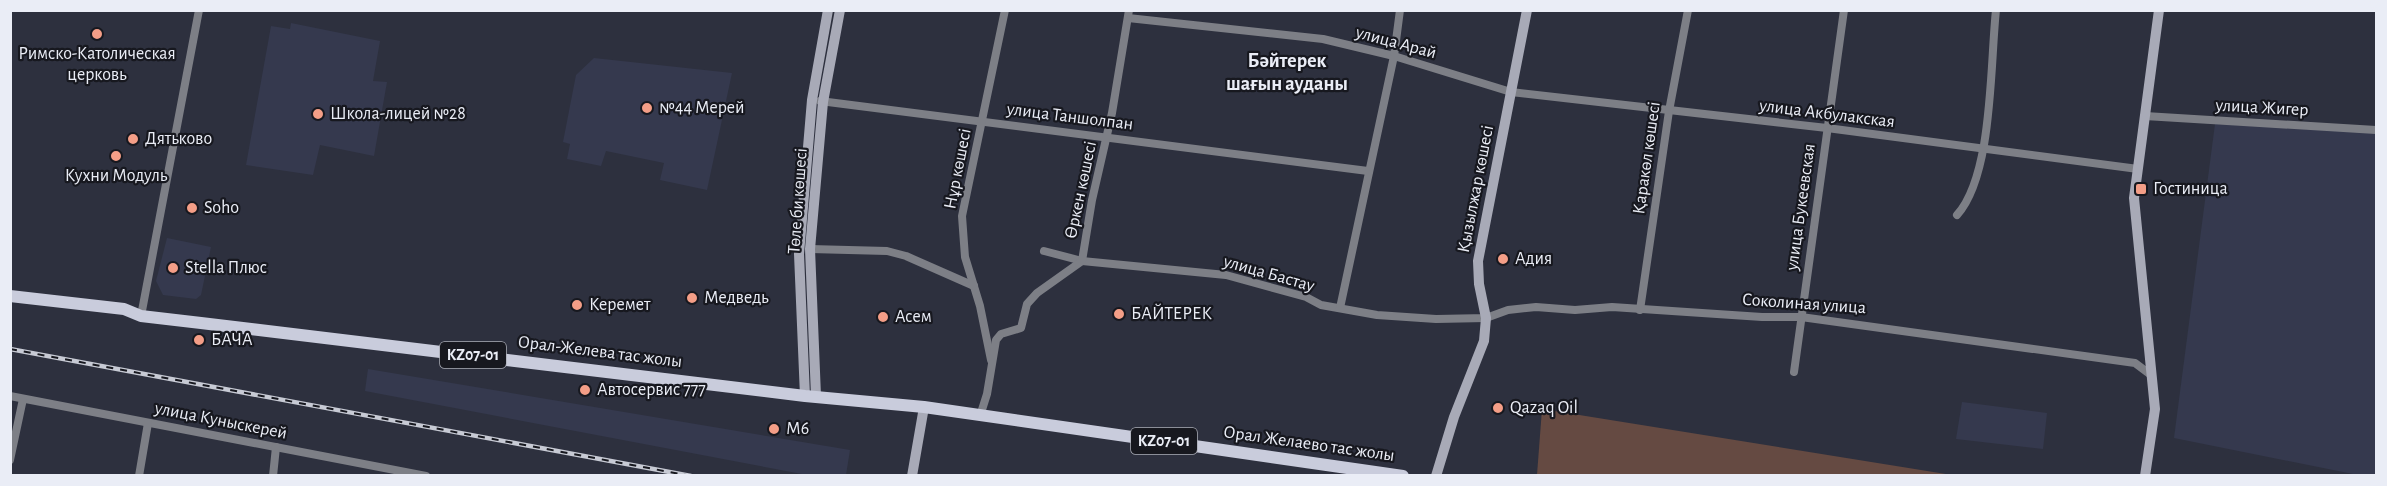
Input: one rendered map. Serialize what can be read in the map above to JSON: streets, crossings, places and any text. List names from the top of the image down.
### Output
{
  "streets": {
    "main road": ["Орал-Желева тас жолы", "KZ07-01", "Орал Желаево тас жолы"],
    "street": [
      "улица Арай",
      "улица Жигер",
      "улица Акбулакская",
      "улица Таншолпан",
      "Қаракөл көшесі",
      "Нұр көшесі",
      "Қызылжар көшесі",
      "Өркен көшесі",
      "Төле би көшесі",
      "улица Букеевская",
      "улица Бастау",
      "Соколиная улица",
      "улица Куныскерей"
    ]
  },
  "crossings": [
    ["улица Арай", "улица Акбулакская"],
    ["улица Арай", "Қызылжар көшесі"],
    ["улица Арай", "Өркен көшесі"],
    ["улица Акбулакская", "Қаракөл көшесі"],
    ["улица Акбулакская", "Қызылжар көшесі"],
    ["улица Акбулакская", "улица Букеевская"],
    ["улица Таншолпан", "Нұр көшесі"],
    ["улица Таншолпан", "Өркен көшесі"],
    ["улица Таншолпан", "Төле би көшесі"],
    ["Қаракөл көшесі", "Соколиная улица"],
    ["Нұр көшесі", "Өркен көшесі"],
    ["Қызылжар көшесі", "улица Бастау"],
    ["Қызылжар көшесі", "Соколиная улица"],
    ["Өркен көшесі", "улица Бастау"],
    ["Төле би көшесі", "Орал-Желева тас жолы"],
    ["Төле би көшесі", "KZ07-01"],
    ["улица Букеевская", "Соколиная улица"],
    ["улица Бастау", "Соколиная улица"],
    ["Орал-Желева тас жолы", "KZ07-01"],
    ["KZ07-01", "Орал Желаево тас жолы"]
  ],
  "districts": ["Бәйтерек шағын ауданы"],
  "places": {
    "other": [
      "Римско-Католическая церковь",
      "№44 Мерей",
      "Школа-лицей №28",
      "Дятьково",
      "Кухни Модуль",
      "Soho",
      "Адия",
      "Stella Плюс",
      "Медведь",
      "Керемет",
      "БАЙТЕРЕК",
      "Асем",
      "БАЧА",
      "Автосервис 777",
      "Qazaq Oil",
      "М6"
    ],
    "transit": ["Гостиница"]
  }
}
